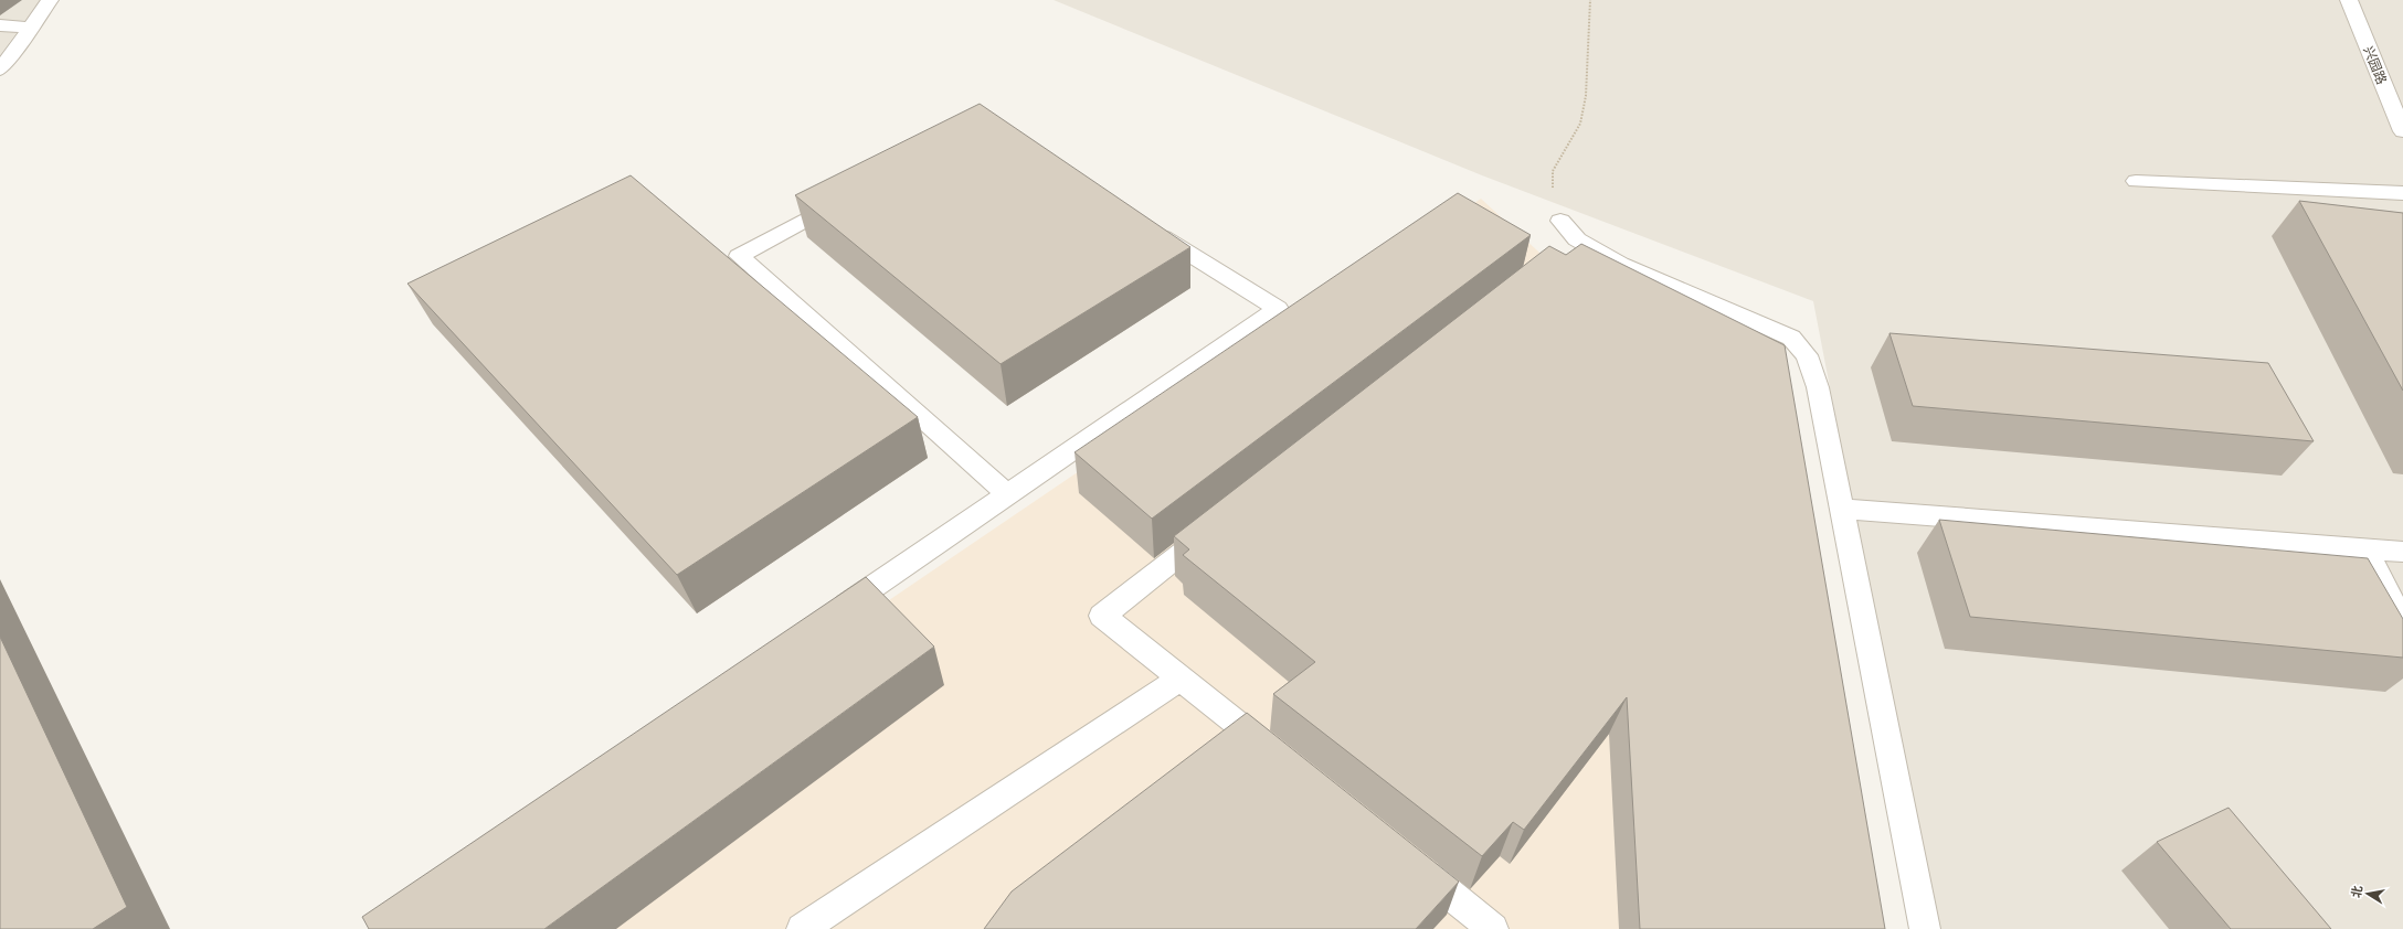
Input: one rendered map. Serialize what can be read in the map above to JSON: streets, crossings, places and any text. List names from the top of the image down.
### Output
{
  "streets": {
    "street": ["兴园路"]
  },
  "north": "left"
}
